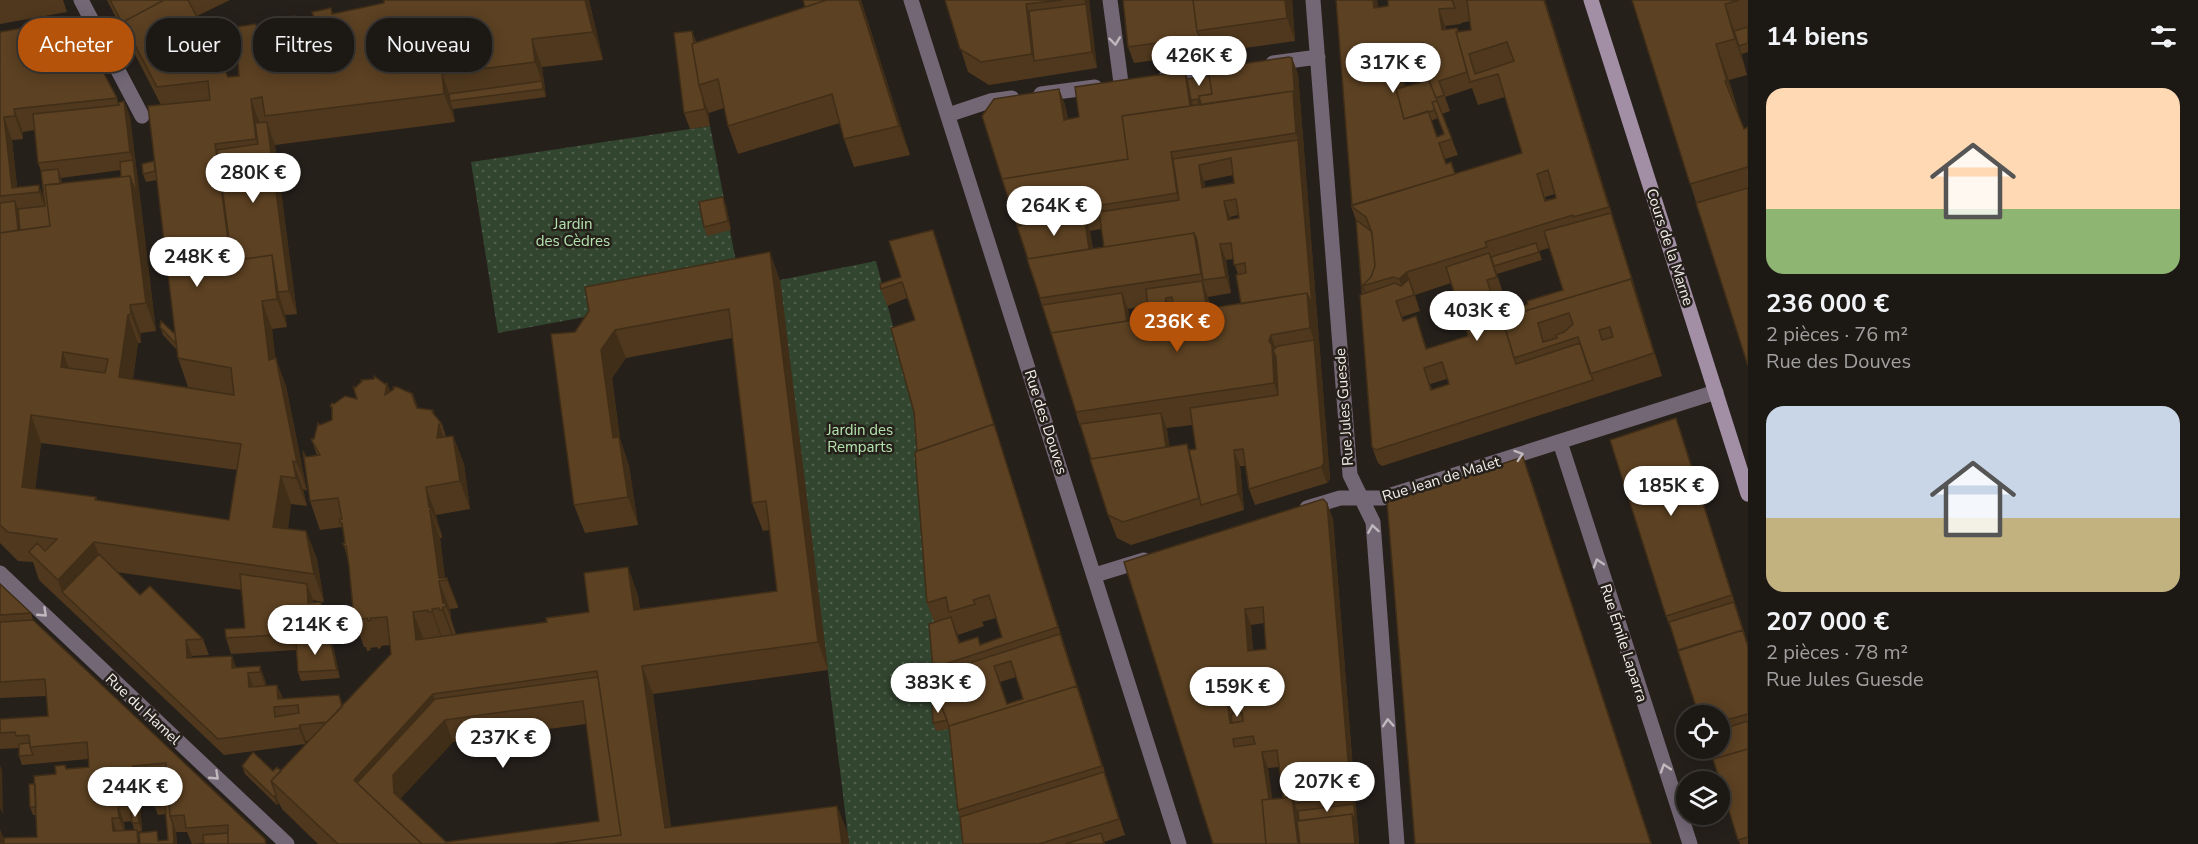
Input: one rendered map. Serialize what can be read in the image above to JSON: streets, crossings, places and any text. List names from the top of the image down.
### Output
{
  "streets": {
    "main road": ["Cours de la Marne"],
    "street": [
      "Rue Jules Guesde",
      "Rue des Douves",
      "Rue Jean de Malet",
      "Rue Émile Laparra",
      "Rue du Hamel"
    ]
  },
  "crossings": [
    ["Cours de la Marne", "Rue Jean de Malet"],
    ["Rue Jules Guesde", "Rue Jean de Malet"],
    ["Rue Jean de Malet", "Rue Émile Laparra"]
  ],
  "one_way": [
    "Rue Jules Guesde",
    "Rue Jean de Malet",
    "Rue Émile Laparra",
    "Rue du Hamel"
  ],
  "parks": ["Jardin des Cèdres", "Jardin des Remparts"],
  "page": {
    "heading": "14 biens",
    "chip": [
      "Acheter",
      "Louer",
      "Filtres",
      "Nouveau"
    ],
    "price": [
      "426K €",
      "317K €",
      "280K €",
      "264K €",
      "248K €",
      "403K €",
      "236K €",
      "185K €",
      "214K €",
      "383K €",
      "159K €",
      "237K €",
      "207K €",
      "244K €"
    ],
    "list": [
      {
        "name": "236 000 €",
        "note": "2 pièces · 76 m² · Rue des Douves"
      },
      {
        "name": "207 000 €",
        "note": "2 pièces · 78 m² · Rue Jules Guesde"
      }
    ]
  }
}
